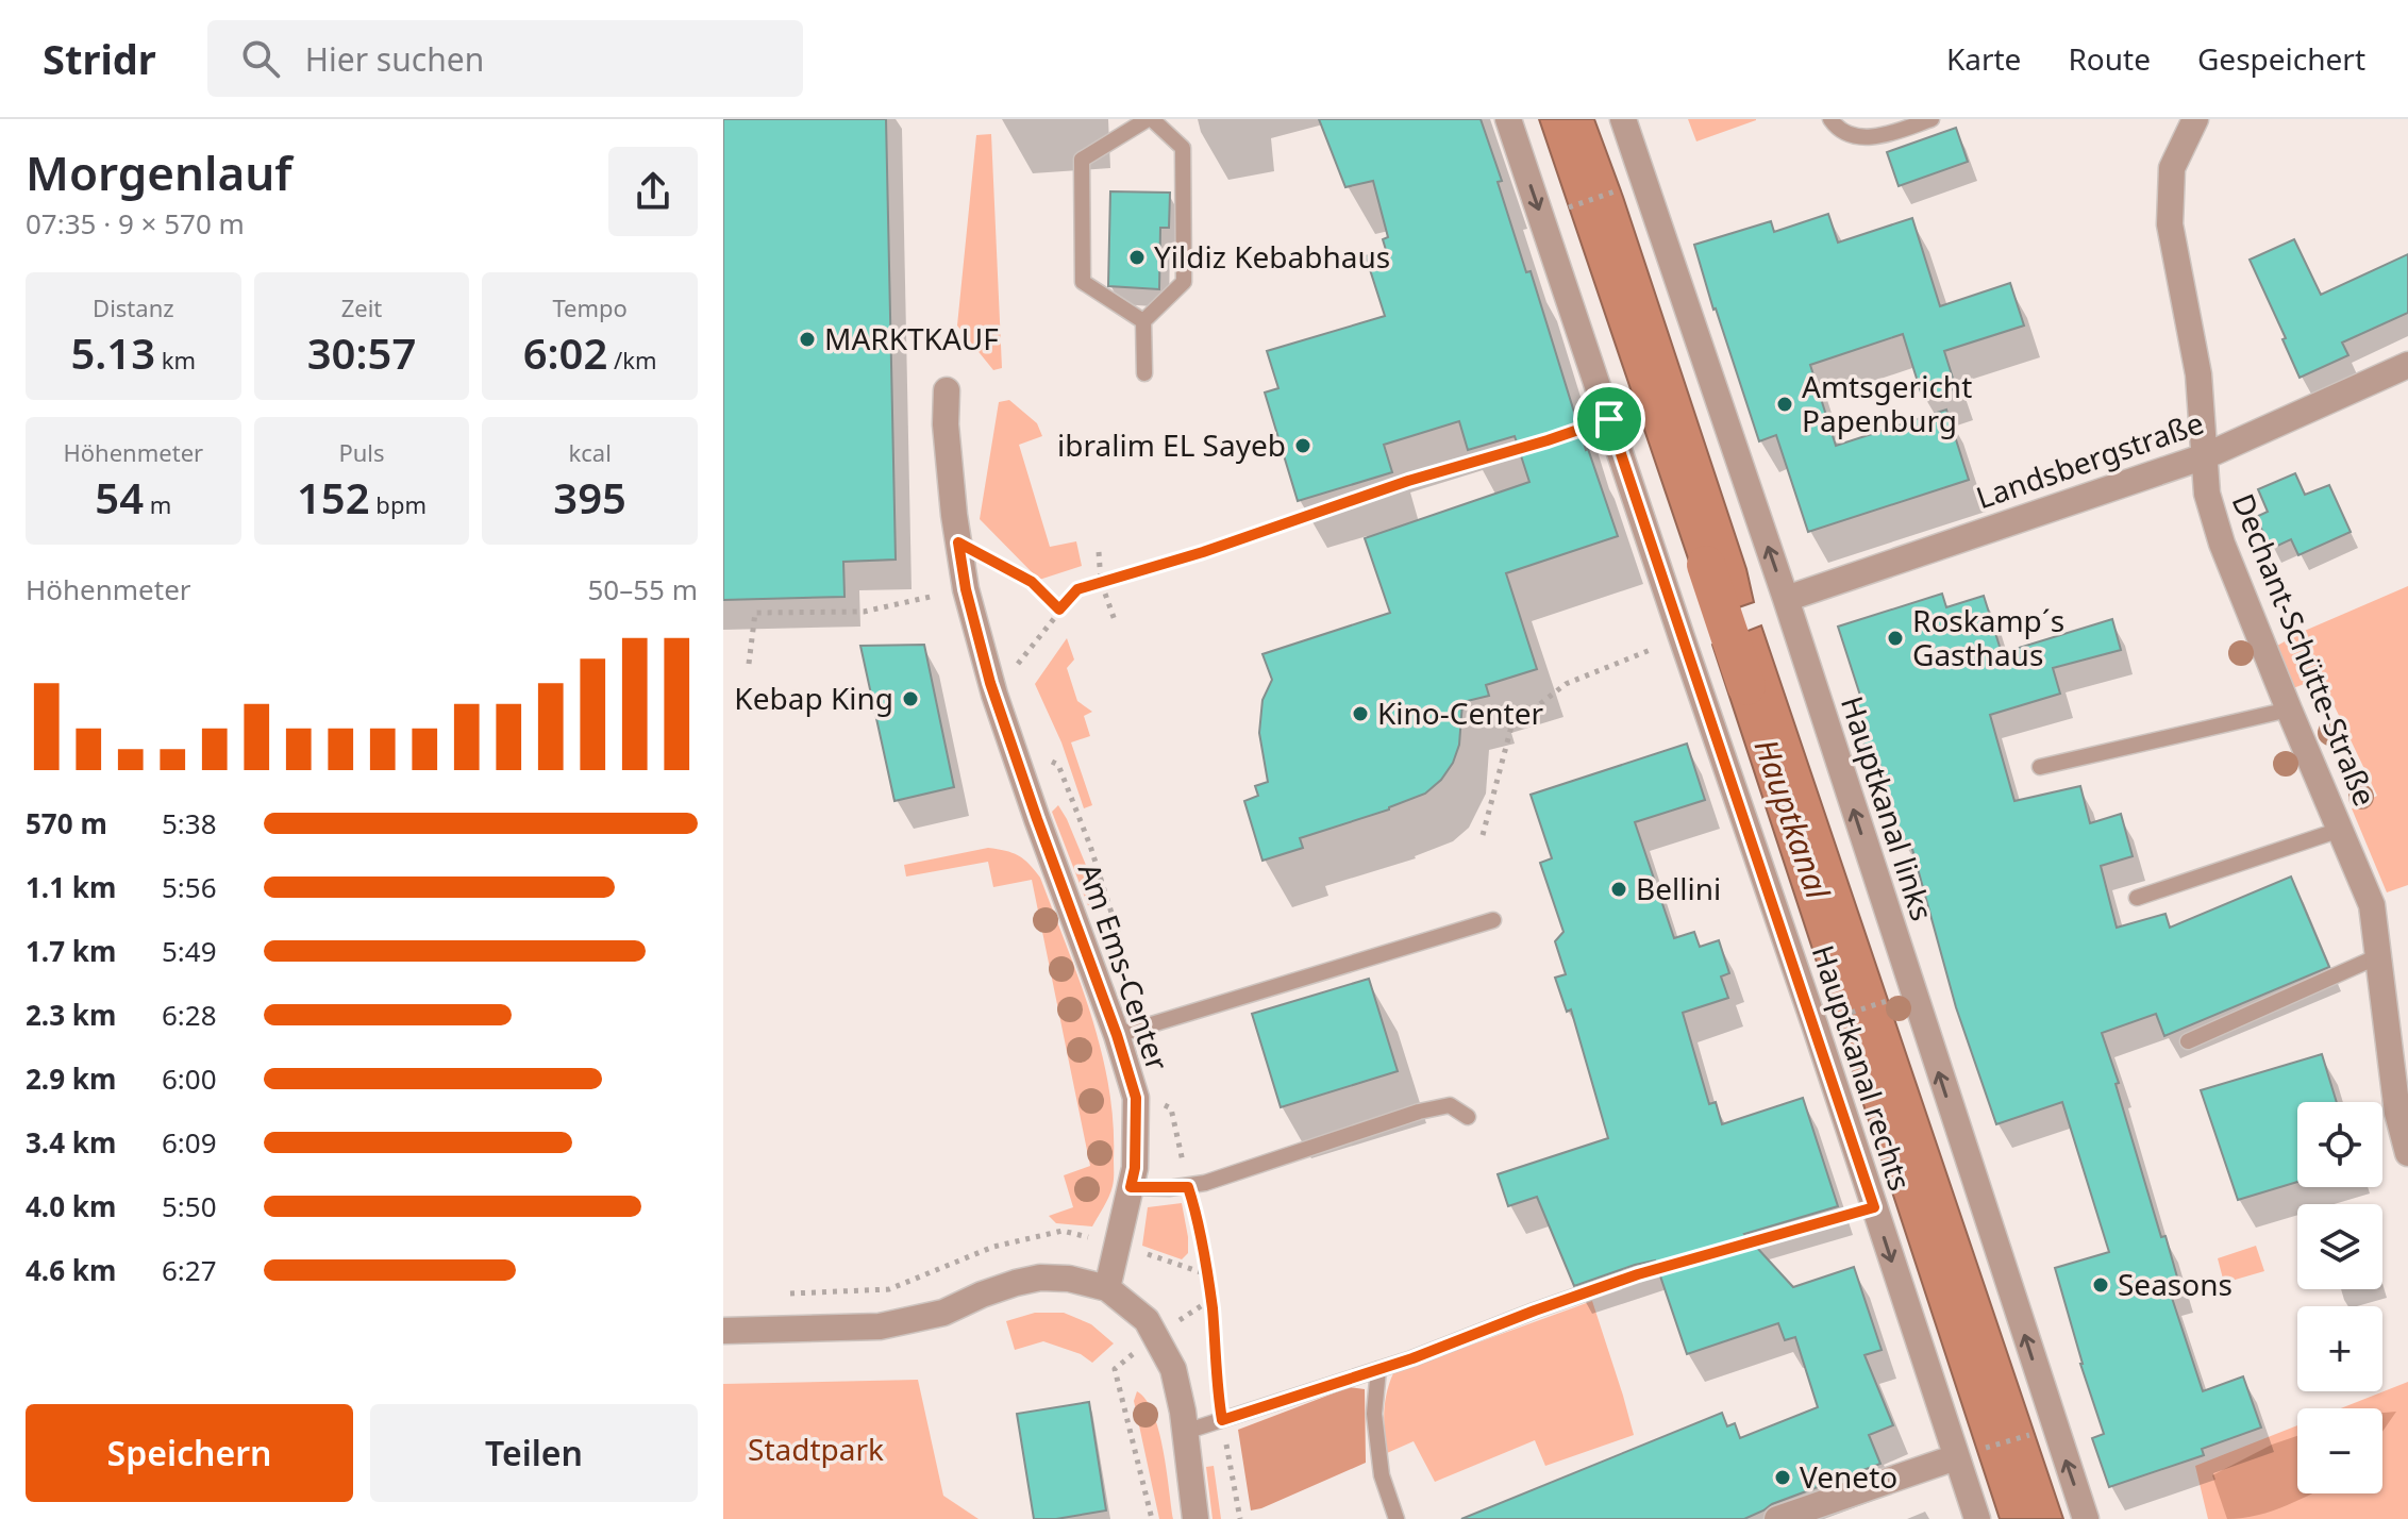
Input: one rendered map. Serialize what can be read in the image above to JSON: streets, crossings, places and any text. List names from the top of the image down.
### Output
{
  "streets": {
    "street": [
      "Landsbergstraße",
      "Dechant-Schütte-Straße",
      "Hauptkanal links",
      "Am Ems-Center",
      "Hauptkanal rechts"
    ]
  },
  "crossings": [
    ["Landsbergstraße", "Dechant-Schütte-Straße"],
    ["Landsbergstraße", "Hauptkanal links"]
  ],
  "one_way": ["Hauptkanal links", "Hauptkanal rechts"],
  "water": ["Hauptkanal"],
  "parks": ["Stadtpark"],
  "places": [
    "Yildiz Kebabhaus",
    "MARKTKAUF",
    "Amtsgericht Papenburg",
    "ibralim EL Sayeb",
    "Roskamp´s Gasthaus",
    "Kebap King",
    "Kino-Center",
    "Bellini",
    "Seasons",
    "Veneto"
  ],
  "page": {
    "header": "Stridr",
    "search": "Hier suchen",
    "nav": ["Karte", "Route", "Gespeichert"],
    "heading": ["Morgenlauf", "07:35 · 9 × 570 m"],
    "stats": [
      ["Distanz", "5.13 km"],
      ["Zeit", "30:57"],
      ["Tempo", "6:02 /km"],
      ["Höhenmeter", "54 m"],
      ["Puls", "152 bpm"],
      ["kcal", "395"]
    ],
    "chart": ["Höhenmeter", "50–55 m"],
    "list": [
      {
        "name": "570 m",
        "note": "5:38"
      },
      {
        "name": "1.1 km",
        "note": "5:56"
      },
      {
        "name": "1.7 km",
        "note": "5:49"
      },
      {
        "name": "2.3 km",
        "note": "6:28"
      },
      {
        "name": "2.9 km",
        "note": "6:00"
      },
      {
        "name": "3.4 km",
        "note": "6:09"
      },
      {
        "name": "4.0 km",
        "note": "5:50"
      },
      {
        "name": "4.6 km",
        "note": "6:27"
      }
    ],
    "map_buttons": ["+", "−"],
    "buttons": ["Speichern", "Teilen"]
  }
}
